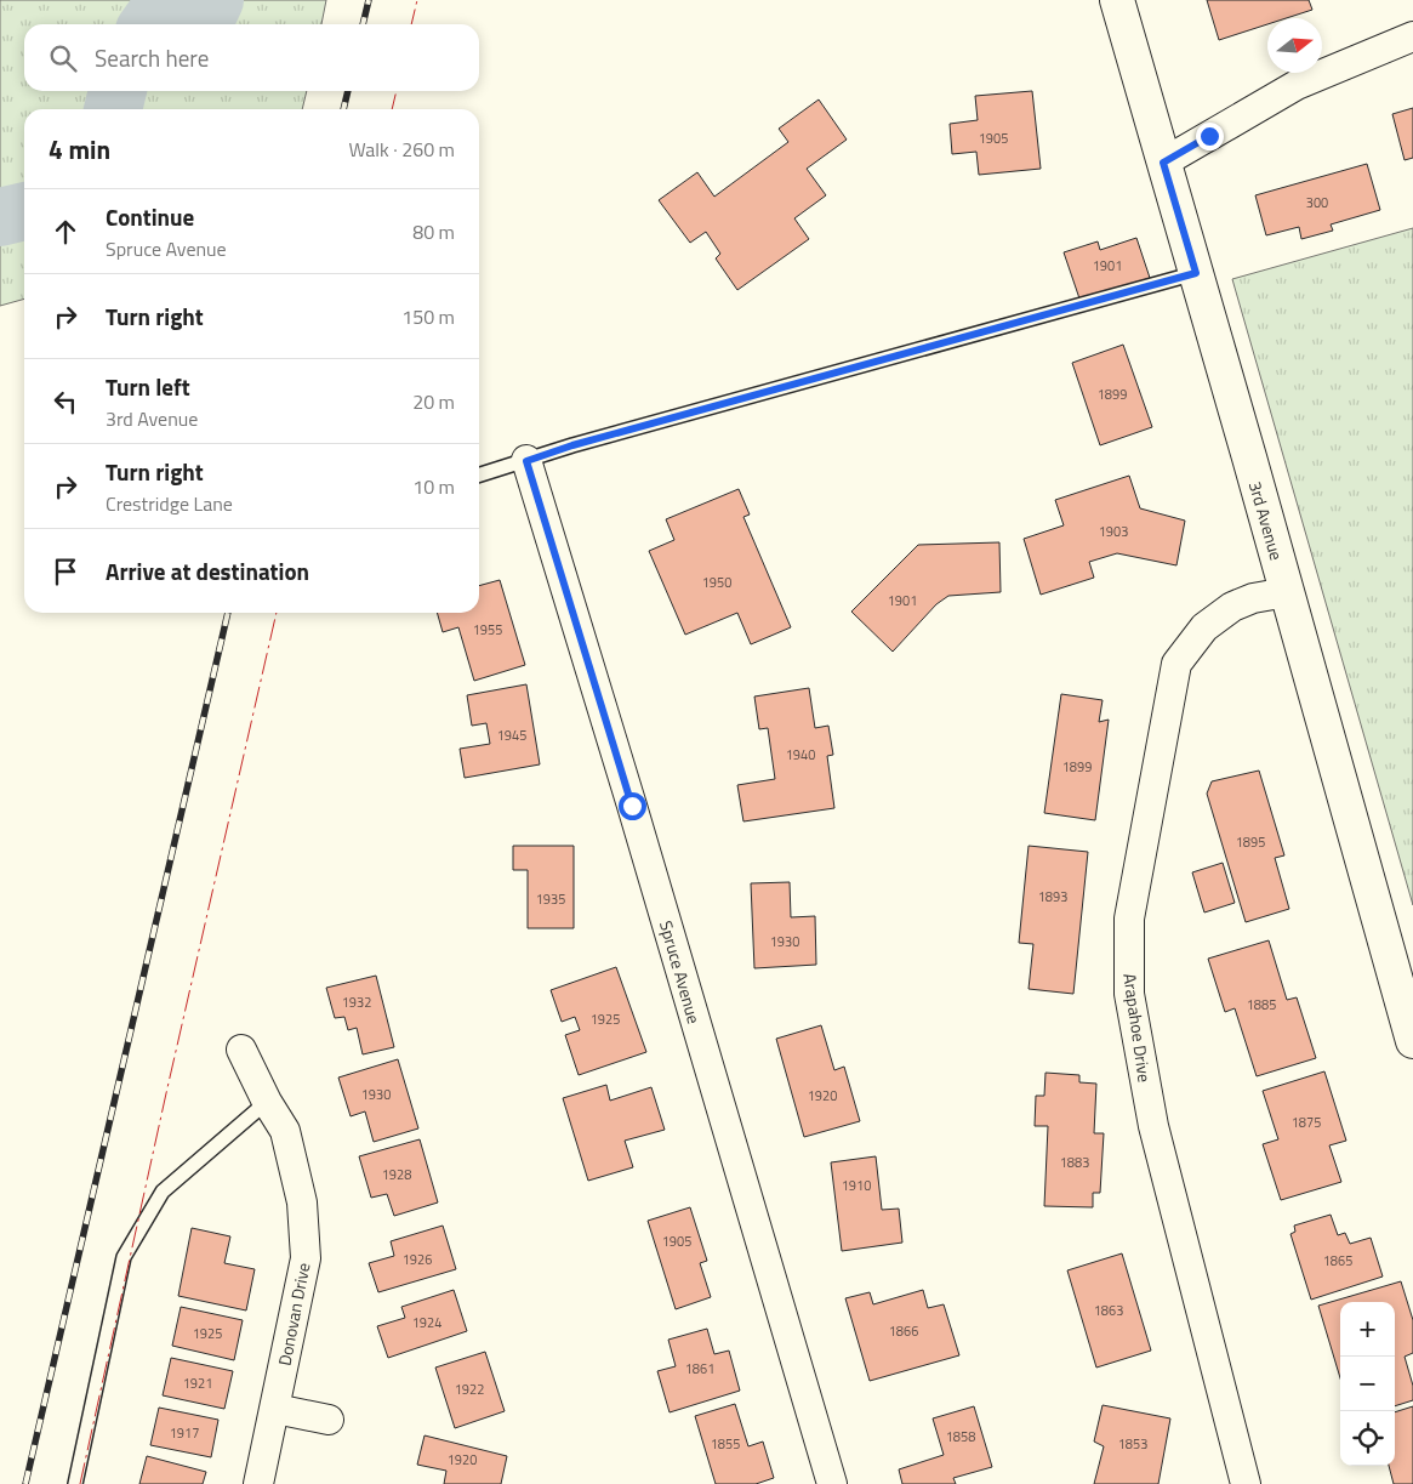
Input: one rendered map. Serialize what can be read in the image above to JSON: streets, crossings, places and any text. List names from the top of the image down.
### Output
{
  "streets": {
    "street": [
      "3rd Avenue",
      "Spruce Avenue",
      "Arapahoe Drive",
      "Donovan Drive"
    ]
  },
  "crossings": [
    ["3rd Avenue", "Arapahoe Drive"]
  ],
  "house_numbers": [
    "1905",
    "300",
    "1901",
    "1899",
    "1903",
    "1950",
    "1901",
    "1955",
    "1945",
    "1940",
    "1899",
    "1895",
    "1893",
    "1935",
    "1930",
    "1932",
    "1885",
    "1925",
    "1930",
    "1920",
    "1875",
    "1883",
    "1928",
    "1910",
    "1905",
    "1926",
    "1865",
    "1863",
    "1924",
    "1866",
    "1925",
    "1861",
    "1921",
    "1922",
    "1917",
    "1858",
    "1855",
    "1853",
    "1920"
  ],
  "north": "right",
  "page": {
    "search": "Search here",
    "heading": ["4 min", "Walk · 260 m"],
    "list": [
      ["Continue", "Spruce Avenue", "80 m"],
      ["Turn right", "150 m"],
      ["Turn left", "3rd Avenue", "20 m"],
      ["Turn right", "Crestridge Lane", "10 m"],
      "Arrive at destination"
    ],
    "map_buttons": ["+", "−"]
  }
}
